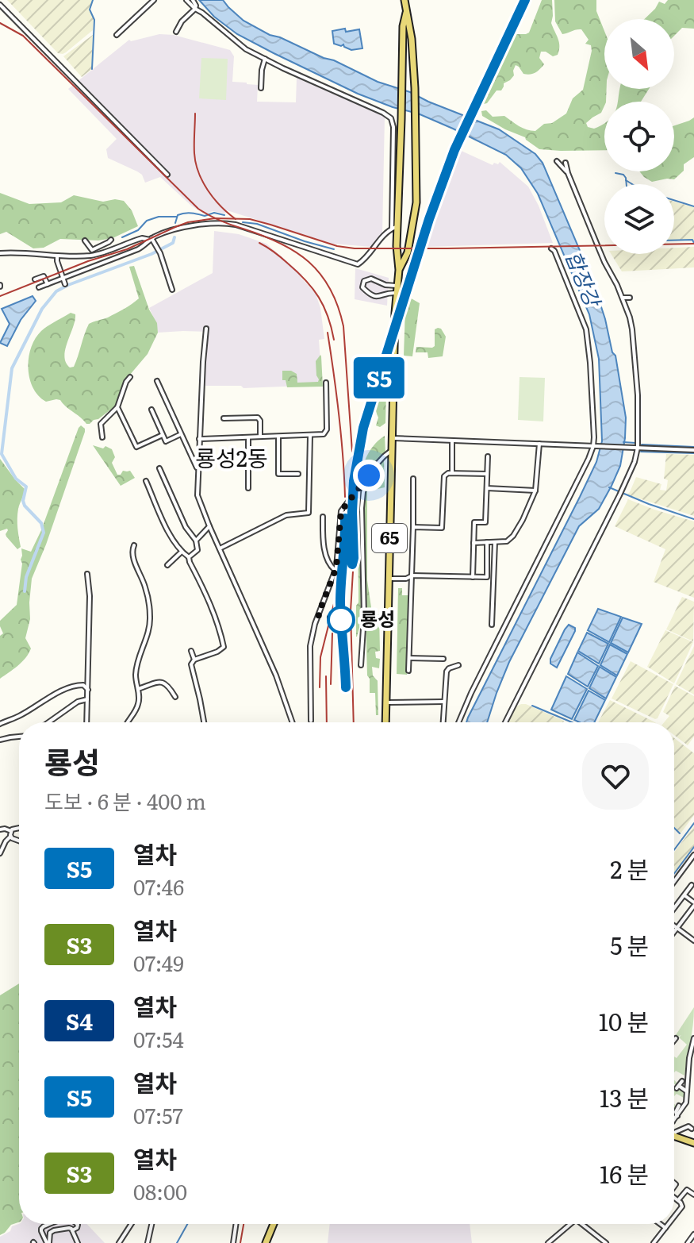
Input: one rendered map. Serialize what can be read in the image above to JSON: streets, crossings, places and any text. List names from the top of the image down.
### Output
{
  "streets": {
    "main road": ["65"]
  },
  "districts": ["룡성2동"],
  "water": ["합장강"],
  "places": ["룡성"],
  "north": "bottom right",
  "page": {
    "on_map": "S5",
    "heading": ["룡성", "도보 · 6 분 · 400 m"],
    "list": [
      {
        "mark": "S5",
        "name": "열차",
        "note": "07:46",
        "value": "2 분"
      },
      {
        "mark": "S3",
        "name": "열차",
        "note": "07:49",
        "value": "5 분"
      },
      {
        "mark": "S4",
        "name": "열차",
        "note": "07:54",
        "value": "10 분"
      },
      {
        "mark": "S5",
        "name": "열차",
        "note": "07:57",
        "value": "13 분"
      },
      {
        "mark": "S3",
        "name": "열차",
        "note": "08:00",
        "value": "16 분"
      }
    ]
  }
}
